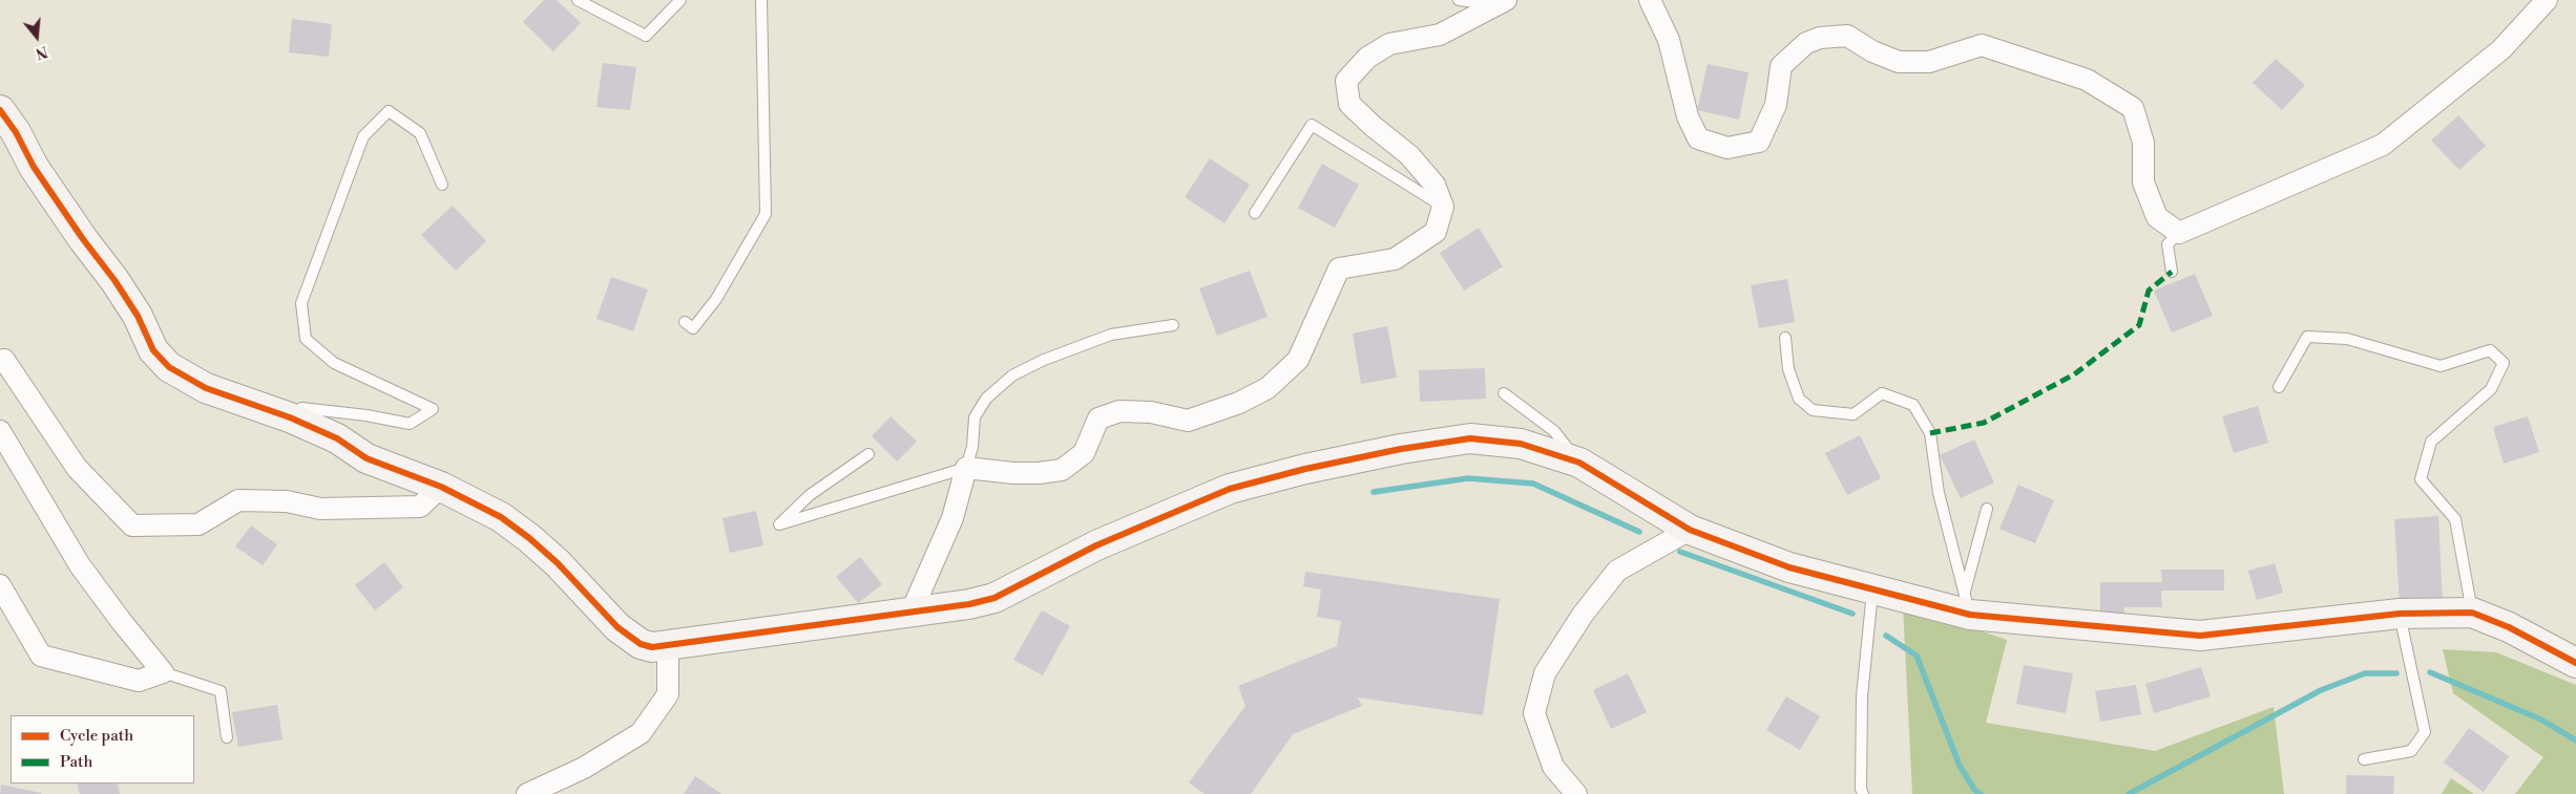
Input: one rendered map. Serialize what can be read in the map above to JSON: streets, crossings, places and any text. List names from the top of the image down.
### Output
{
  "legend": ["Cycle path", "Path"],
  "north": "bottom"
}
